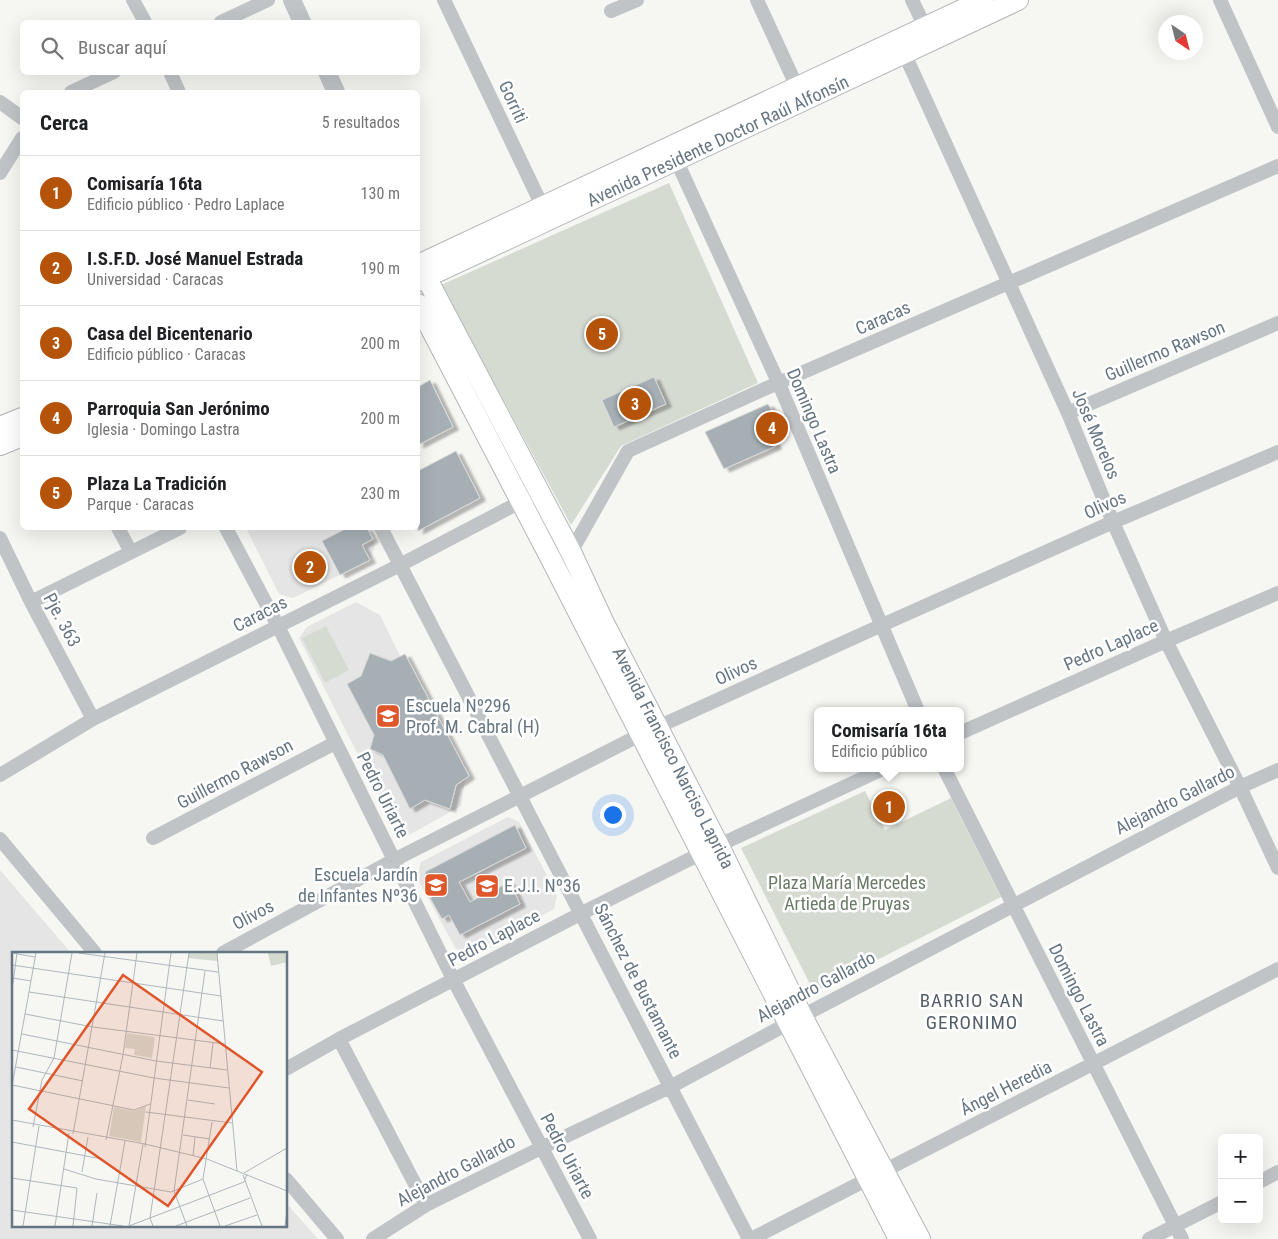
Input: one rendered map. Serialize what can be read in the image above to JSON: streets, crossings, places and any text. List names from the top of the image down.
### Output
{
  "streets": {
    "main road": ["Avenida Presidente Doctor Raúl Alfonsín", "Avenida Francisco Narciso Laprida"],
    "street": [
      "Gorriti",
      "Caracas",
      "Guillermo Rawson",
      "Domingo Lastra",
      "José Morelos",
      "Olivos",
      "Pje. 363",
      "Pedro Laplace",
      "Pedro Uriarte",
      "Alejandro Gallardo",
      "Sánchez de Bustamante",
      "Ángel Heredia"
    ]
  },
  "crossings": [
    ["Gorriti", "Avenida Presidente Doctor Raúl Alfonsín"],
    ["Avenida Presidente Doctor Raúl Alfonsín", "Domingo Lastra"],
    ["Avenida Presidente Doctor Raúl Alfonsín", "José Morelos"],
    ["Avenida Presidente Doctor Raúl Alfonsín", "Avenida Francisco Narciso Laprida"],
    ["Caracas", "Domingo Lastra"],
    ["Caracas", "José Morelos"],
    ["Caracas", "Pje. 363"],
    ["Caracas", "Avenida Francisco Narciso Laprida"],
    ["Caracas", "Pedro Uriarte"],
    ["Caracas", "Sánchez de Bustamante"],
    ["Guillermo Rawson", "José Morelos"],
    ["Guillermo Rawson", "Pedro Uriarte"],
    ["Domingo Lastra", "Olivos"],
    ["Domingo Lastra", "Alejandro Gallardo"],
    ["Domingo Lastra", "Ángel Heredia"],
    ["José Morelos", "Olivos"],
    ["José Morelos", "Pedro Laplace"],
    ["José Morelos", "Alejandro Gallardo"],
    ["Olivos", "Avenida Francisco Narciso Laprida"],
    ["Olivos", "Pedro Uriarte"],
    ["Olivos", "Sánchez de Bustamante"],
    ["Pedro Laplace", "Avenida Francisco Narciso Laprida"],
    ["Pedro Laplace", "Pedro Uriarte"],
    ["Pedro Laplace", "Sánchez de Bustamante"],
    ["Avenida Francisco Narciso Laprida", "Alejandro Gallardo"],
    ["Avenida Francisco Narciso Laprida", "Ángel Heredia"],
    ["Pedro Uriarte", "Alejandro Gallardo"],
    ["Alejandro Gallardo", "Sánchez de Bustamante"],
    ["Sánchez de Bustamante", "Ángel Heredia"]
  ],
  "districts": ["BARRIO SAN GERONIMO"],
  "parks": ["Plaza María Mercedes Artieda de Pruyas"],
  "places": {
    "school or university": ["Escuela Nº296 Prof. M. Cabral (H)", "Escuela Jardín de Infantes Nº36", "E.J.I. Nº36"]
  },
  "north": "bottom right",
  "page": {
    "search": "Buscar aquí",
    "heading": ["Cerca", "5 resultados"],
    "list": [
      {
        "mark": "1",
        "name": "Comisaría 16ta",
        "note": "Edificio público · Pedro Laplace",
        "value": "130 m"
      },
      {
        "mark": "2",
        "name": "I.S.F.D. José Manuel Estrada",
        "note": "Universidad · Caracas",
        "value": "190 m"
      },
      {
        "mark": "3",
        "name": "Casa del Bicentenario",
        "note": "Edificio público · Caracas",
        "value": "200 m"
      },
      {
        "mark": "4",
        "name": "Parroquia San Jerónimo",
        "note": "Iglesia · Domingo Lastra",
        "value": "200 m"
      },
      {
        "mark": "5",
        "name": "Plaza La Tradición",
        "note": "Parque · Caracas",
        "value": "230 m"
      }
    ],
    "pins": [
      "5",
      "3",
      "4",
      "2",
      "1"
    ],
    "popup": ["Comisaría 16ta", "Edificio público"],
    "map_buttons": ["+", "−"]
  }
}
